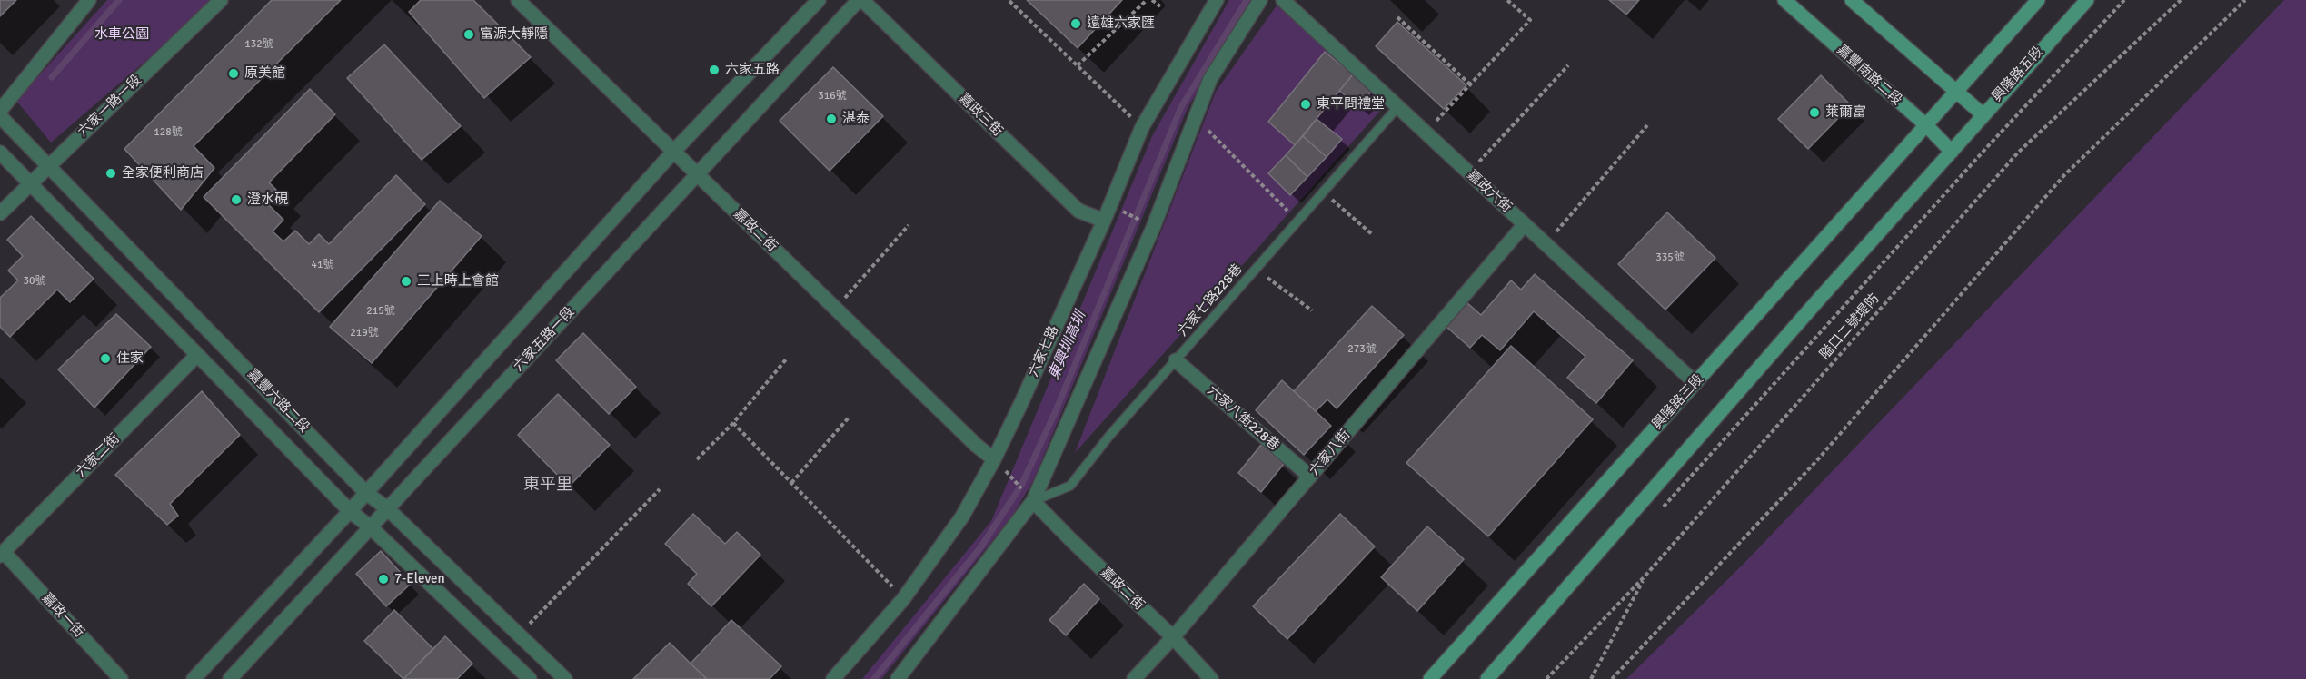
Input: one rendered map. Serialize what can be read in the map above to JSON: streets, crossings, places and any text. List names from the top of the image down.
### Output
{
  "streets": {
    "street": [
      "興隆路五段",
      "嘉豐南路二段",
      "六家一路一段",
      "嘉政三街",
      "嘉政六街",
      "嘉政二街",
      "六家五路一段",
      "六家七路",
      "嘉豐六路二段",
      "興隆路三段",
      "六家八街228巷",
      "六家八街",
      "六家二街",
      "嘉政一街"
    ],
    "lane": ["六家七路228巷"],
    "path": ["隘口二號堤防"]
  },
  "crossings": [
    ["興隆路五段", "嘉豐南路二段"],
    ["嘉豐南路二段", "興隆路三段"],
    ["六家一路一段", "嘉豐六路二段"],
    ["嘉政三街", "六家七路"],
    ["嘉政六街", "六家七路228巷"],
    ["嘉政六街", "興隆路三段"],
    ["嘉政六街", "六家八街"],
    ["嘉政二街", "六家七路228巷"],
    ["嘉政二街", "六家五路一段"],
    ["嘉政二街", "六家七路"],
    ["嘉政二街", "六家八街"],
    ["六家七路228巷", "六家八街228巷"],
    ["六家五路一段", "嘉豐六路二段"],
    ["嘉豐六路二段", "六家二街"],
    ["六家八街228巷", "六家八街"],
    ["六家二街", "嘉政一街"]
  ],
  "districts": ["東平里"],
  "water": ["東興圳高圳"],
  "parks": ["水車公園"],
  "places": [
    "遠雄六家匯",
    "富源大靜隱",
    "六家五路",
    "原美館",
    "東平問禮堂",
    "萊爾富",
    "湛泰",
    "全家便利商店",
    "澄水硯",
    "三上時上會館",
    "住家",
    "7-Eleven"
  ],
  "house_numbers": [
    "132號",
    "316號",
    "128號",
    "335號",
    "41號",
    "30號",
    "215號",
    "219號",
    "273號"
  ]
}
